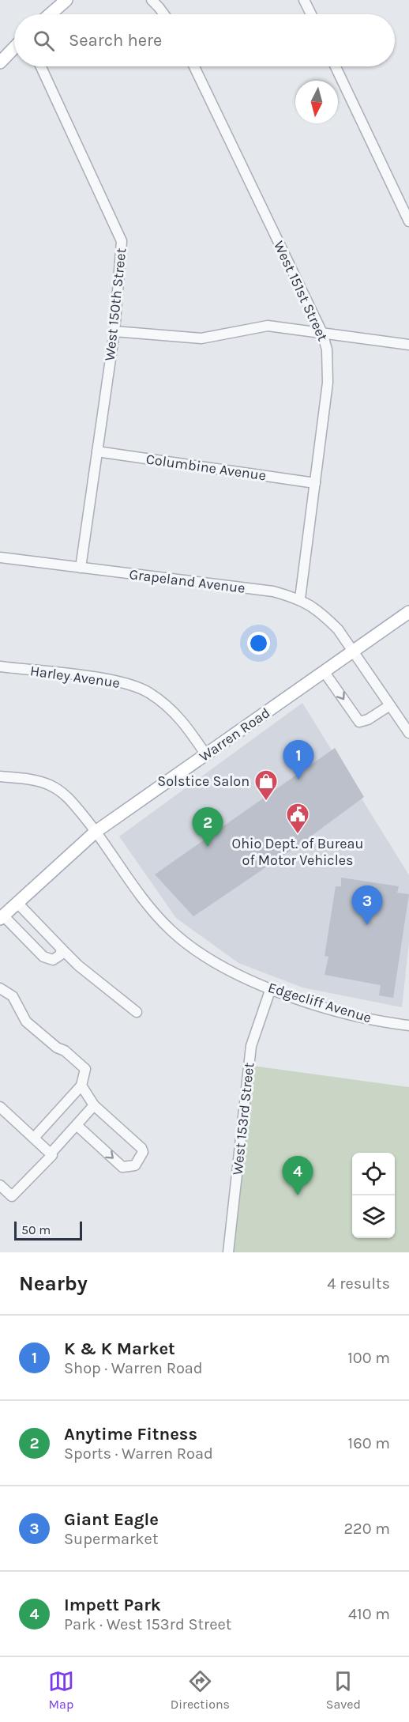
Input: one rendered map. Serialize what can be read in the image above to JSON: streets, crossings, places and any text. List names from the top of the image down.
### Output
{
  "streets": {
    "main road": ["Warren Road"],
    "street": [
      "West 151st Street",
      "West 150th Street",
      "Columbine Avenue",
      "Grapeland Avenue",
      "Harley Avenue",
      "Edgecliff Avenue",
      "West 153rd Street"
    ]
  },
  "crossings": [
    ["West 151st Street", "Columbine Avenue"],
    ["West 151st Street", "Grapeland Avenue"],
    ["West 150th Street", "Columbine Avenue"],
    ["West 150th Street", "Grapeland Avenue"],
    ["Grapeland Avenue", "Warren Road"],
    ["Harley Avenue", "Warren Road"],
    ["Warren Road", "Edgecliff Avenue"],
    ["Edgecliff Avenue", "West 153rd Street"]
  ],
  "places": {
    "shop": ["Solstice Salon"],
    "public building": ["Ohio Dept. of Bureau of Motor Vehicles"]
  },
  "scale_bar": "50 m",
  "north": "bottom",
  "page": {
    "search": "Search here",
    "pins": [
      "1",
      "2",
      "3",
      "4"
    ],
    "scale": "50 m",
    "heading": ["Nearby", "4 results"],
    "list": [
      {
        "mark": "1",
        "name": "K & K Market",
        "note": "Shop · Warren Road",
        "value": "100 m"
      },
      {
        "mark": "2",
        "name": "Anytime Fitness",
        "note": "Sports · Warren Road",
        "value": "160 m"
      },
      {
        "mark": "3",
        "name": "Giant Eagle",
        "note": "Supermarket",
        "value": "220 m"
      },
      {
        "mark": "4",
        "name": "Impett Park",
        "note": "Park · West 153rd Street",
        "value": "410 m"
      }
    ],
    "nav": ["Map", "Directions", "Saved"]
  }
}
